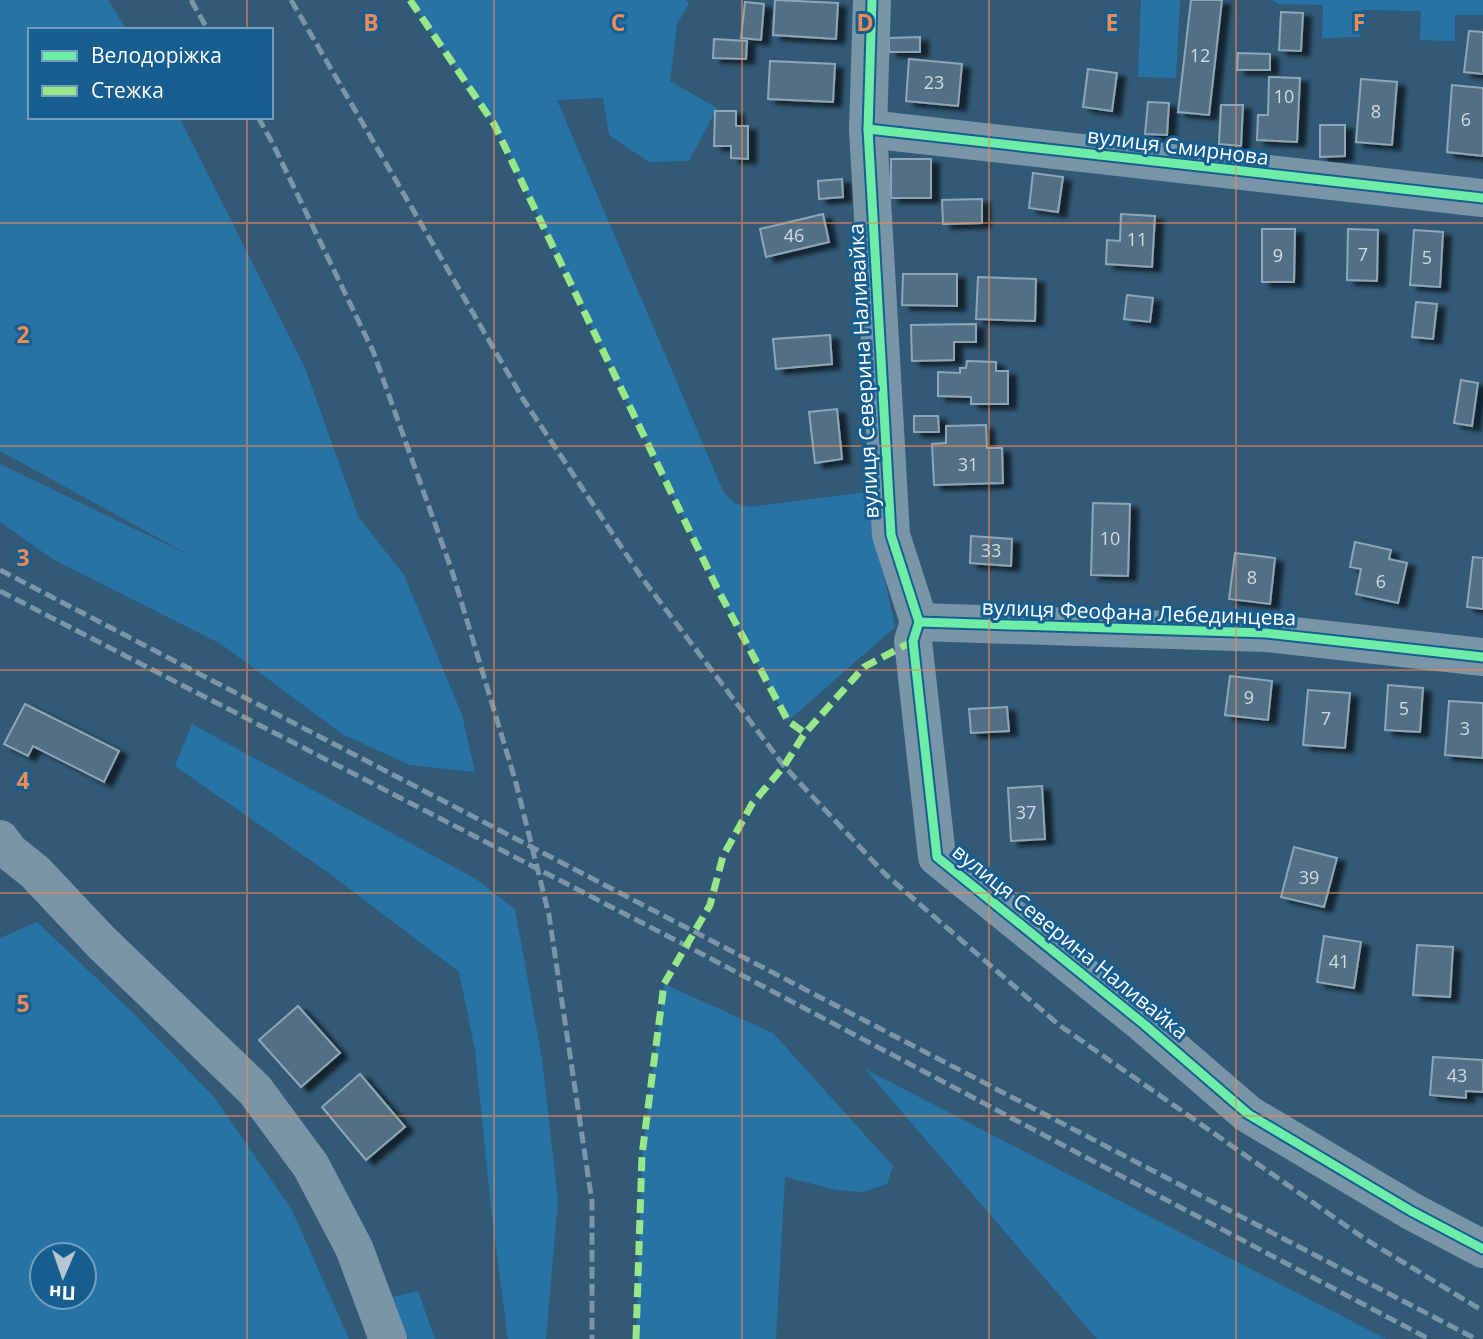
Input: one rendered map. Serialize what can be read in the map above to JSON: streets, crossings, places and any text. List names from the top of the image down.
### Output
{
  "streets": {
    "street": ["вулиця Смирнова", "вулиця Северина Наливайка", "вулиця Феофана Лебединцева"]
  },
  "crossings": [
    ["вулиця Смирнова", "вулиця Северина Наливайка"],
    ["вулиця Северина Наливайка", "вулиця Феофана Лебединцева"]
  ],
  "house_numbers": [
    "12",
    "23",
    "10",
    "8",
    "6",
    "46",
    "11",
    "7",
    "9",
    "5",
    "31",
    "10",
    "33",
    "8",
    "6",
    "9",
    "5",
    "7",
    "3",
    "37",
    "39",
    "41",
    "43"
  ],
  "legend": ["Велодоріжка", "Стежка"],
  "north": "bottom",
  "grid": {
    "columns": [
      "B",
      "C",
      "D",
      "E",
      "F"
    ],
    "rows": [
      "2",
      "3",
      "4",
      "5"
    ]
  }
}
